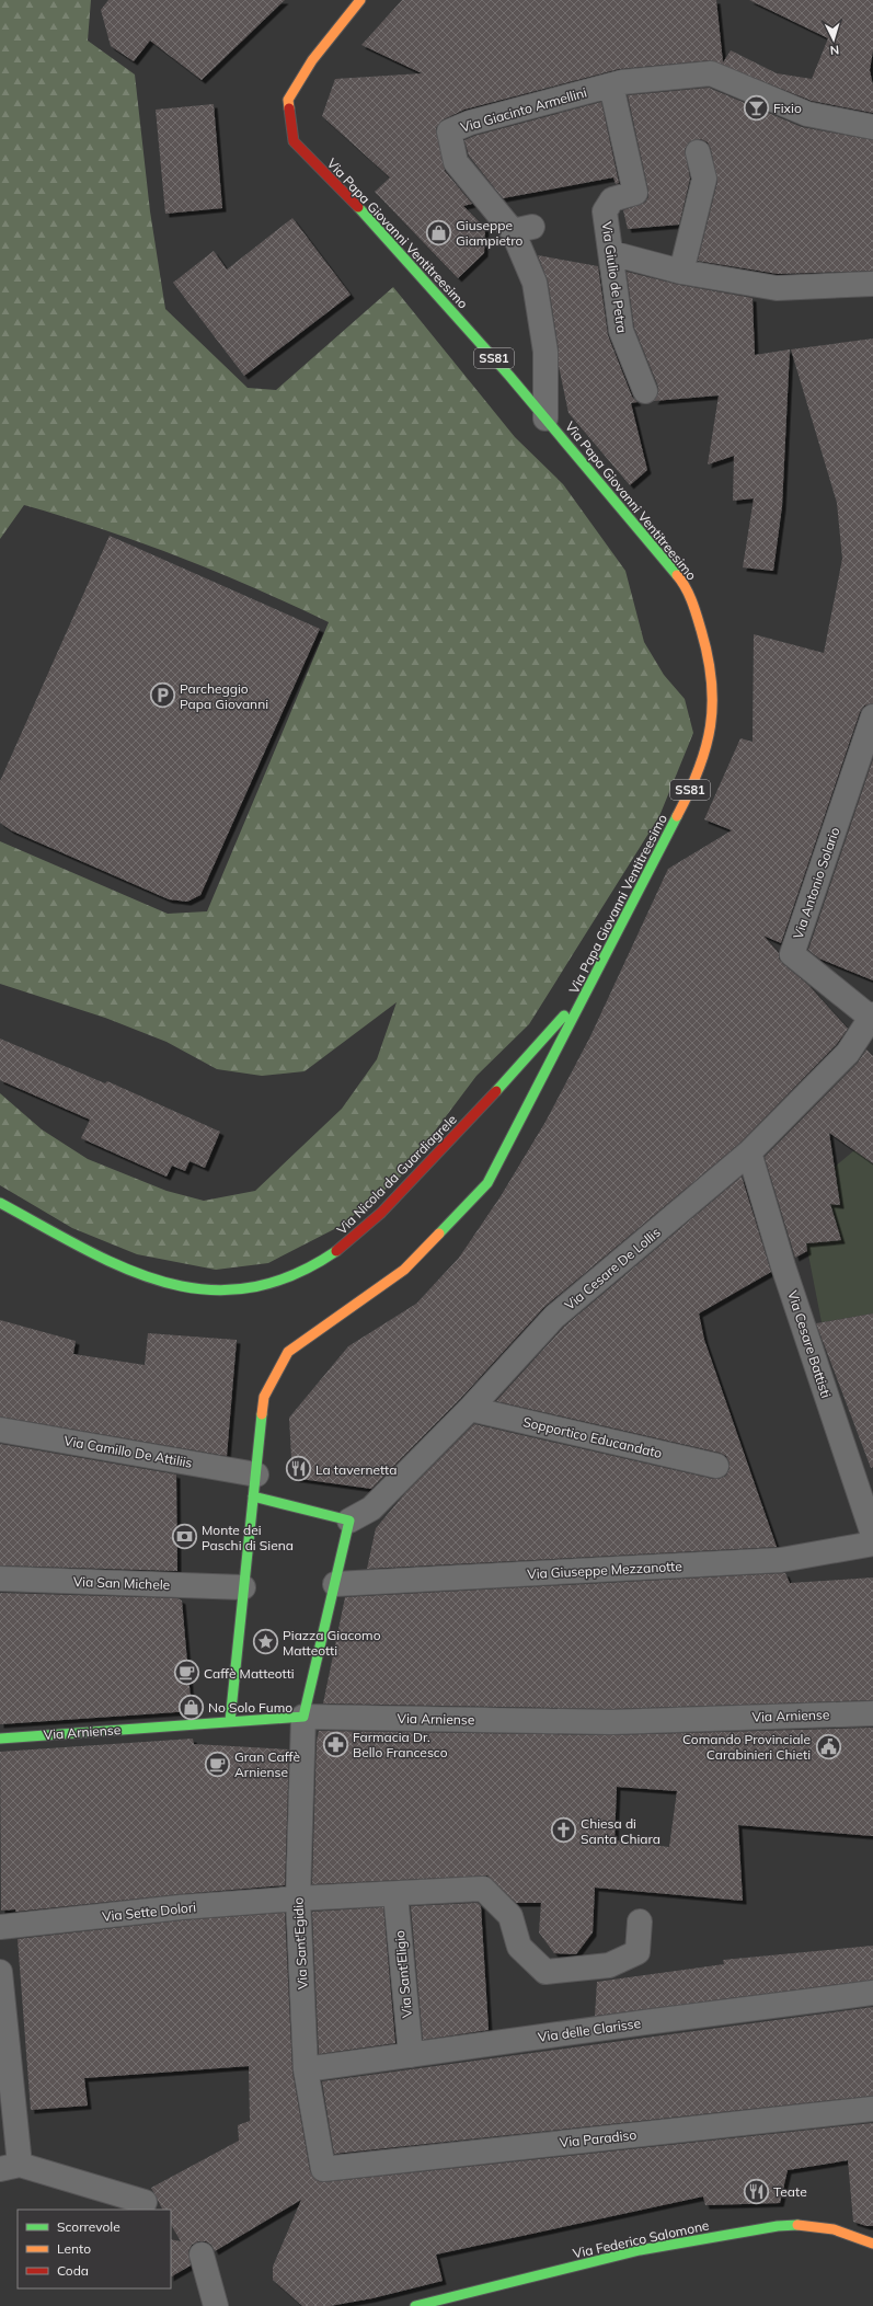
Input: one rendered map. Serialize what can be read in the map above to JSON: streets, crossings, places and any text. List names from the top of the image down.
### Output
{
  "streets": {
    "main road": [
      "Via Papa Giovanni Ventitreesimo",
      "SS81",
      "Via Nicola da Guardiagrele",
      "Via Arniense",
      "Via Federico Salomone"
    ],
    "street": [
      "Via Giacinto Armellini",
      "Via Giulio de Petra",
      "Via Antonio Solario",
      "Via Cesare De Lollis",
      "Via Cesare Battisti",
      "Sopportico Educandato",
      "Via Camillo De Attiliis",
      "Via Giuseppe Mezzanotte",
      "Via San Michele",
      "Via Sette Dolori",
      "Via Sant'Egidio",
      "Via Sant'Eligio",
      "Via delle Clarisse",
      "Via Paradiso"
    ]
  },
  "crossings": [
    ["Via Giacinto Armellini", "Via Papa Giovanni Ventitreesimo"],
    ["Via Giacinto Armellini", "Via Giulio de Petra"],
    ["Via Papa Giovanni Ventitreesimo", "Via Nicola da Guardiagrele"],
    ["Via Papa Giovanni Ventitreesimo", "Via Camillo De Attiliis"],
    ["Via Papa Giovanni Ventitreesimo", "Via San Michele"],
    ["Via Papa Giovanni Ventitreesimo", "Via Arniense"],
    ["Via Antonio Solario", "Via Cesare De Lollis"],
    ["Via Cesare De Lollis", "Via Cesare Battisti"],
    ["Via Cesare De Lollis", "Sopportico Educandato"],
    ["Via Arniense", "Via Sant'Egidio"],
    ["Via Sette Dolori", "Via Sant'Egidio"],
    ["Via Sant'Egidio", "Via delle Clarisse"],
    ["Via Sant'Egidio", "Via Paradiso"],
    ["Via Sant'Eligio", "Via delle Clarisse"]
  ],
  "places": {
    "bar": ["Fixio"],
    "shop": ["Giuseppe Giampietro", "No Solo Fumo"],
    "parking": ["Parcheggio Papa Giovanni"],
    "restaurant": ["La tavernetta", "Teate"],
    "bank": ["Monte dei Paschi di Siena"],
    "place": ["Piazza Giacomo Matteotti"],
    "cafe": ["Caffè Matteotti", "Gran Caffè Arniense"],
    "pharmacy": ["Farmacia Dr. Bello Francesco"],
    "public building": ["Comando Provinciale Carabinieri Chieti"],
    "church": ["Chiesa di Santa Chiara"]
  },
  "legend": ["Scorrevole", "Lento", "Coda"],
  "north": "bottom"
}
